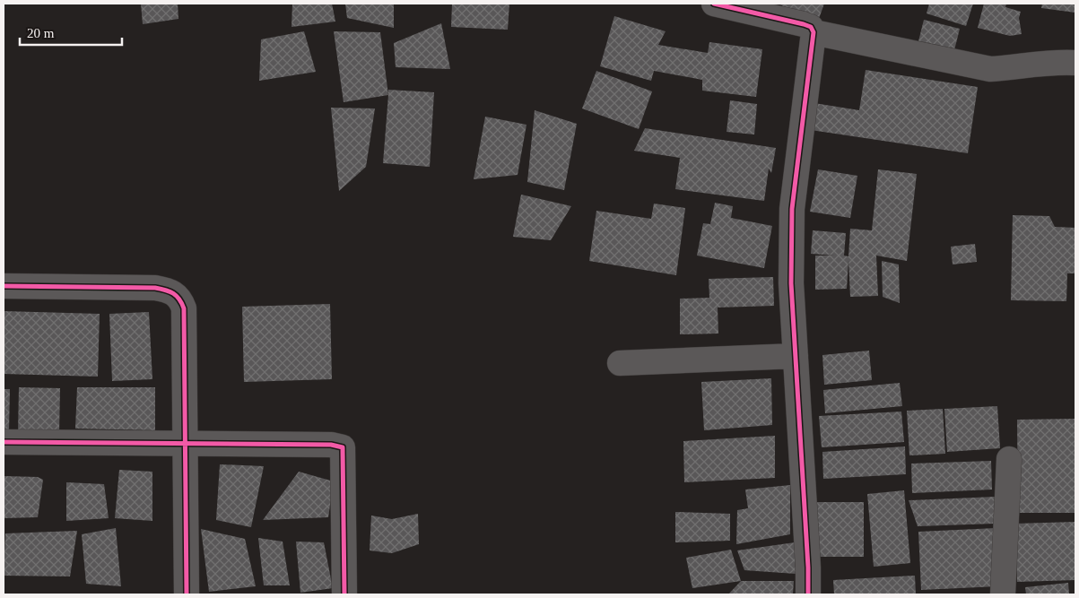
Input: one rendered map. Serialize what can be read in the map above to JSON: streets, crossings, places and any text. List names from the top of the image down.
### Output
{
  "scale_bar": "20 m"
}
